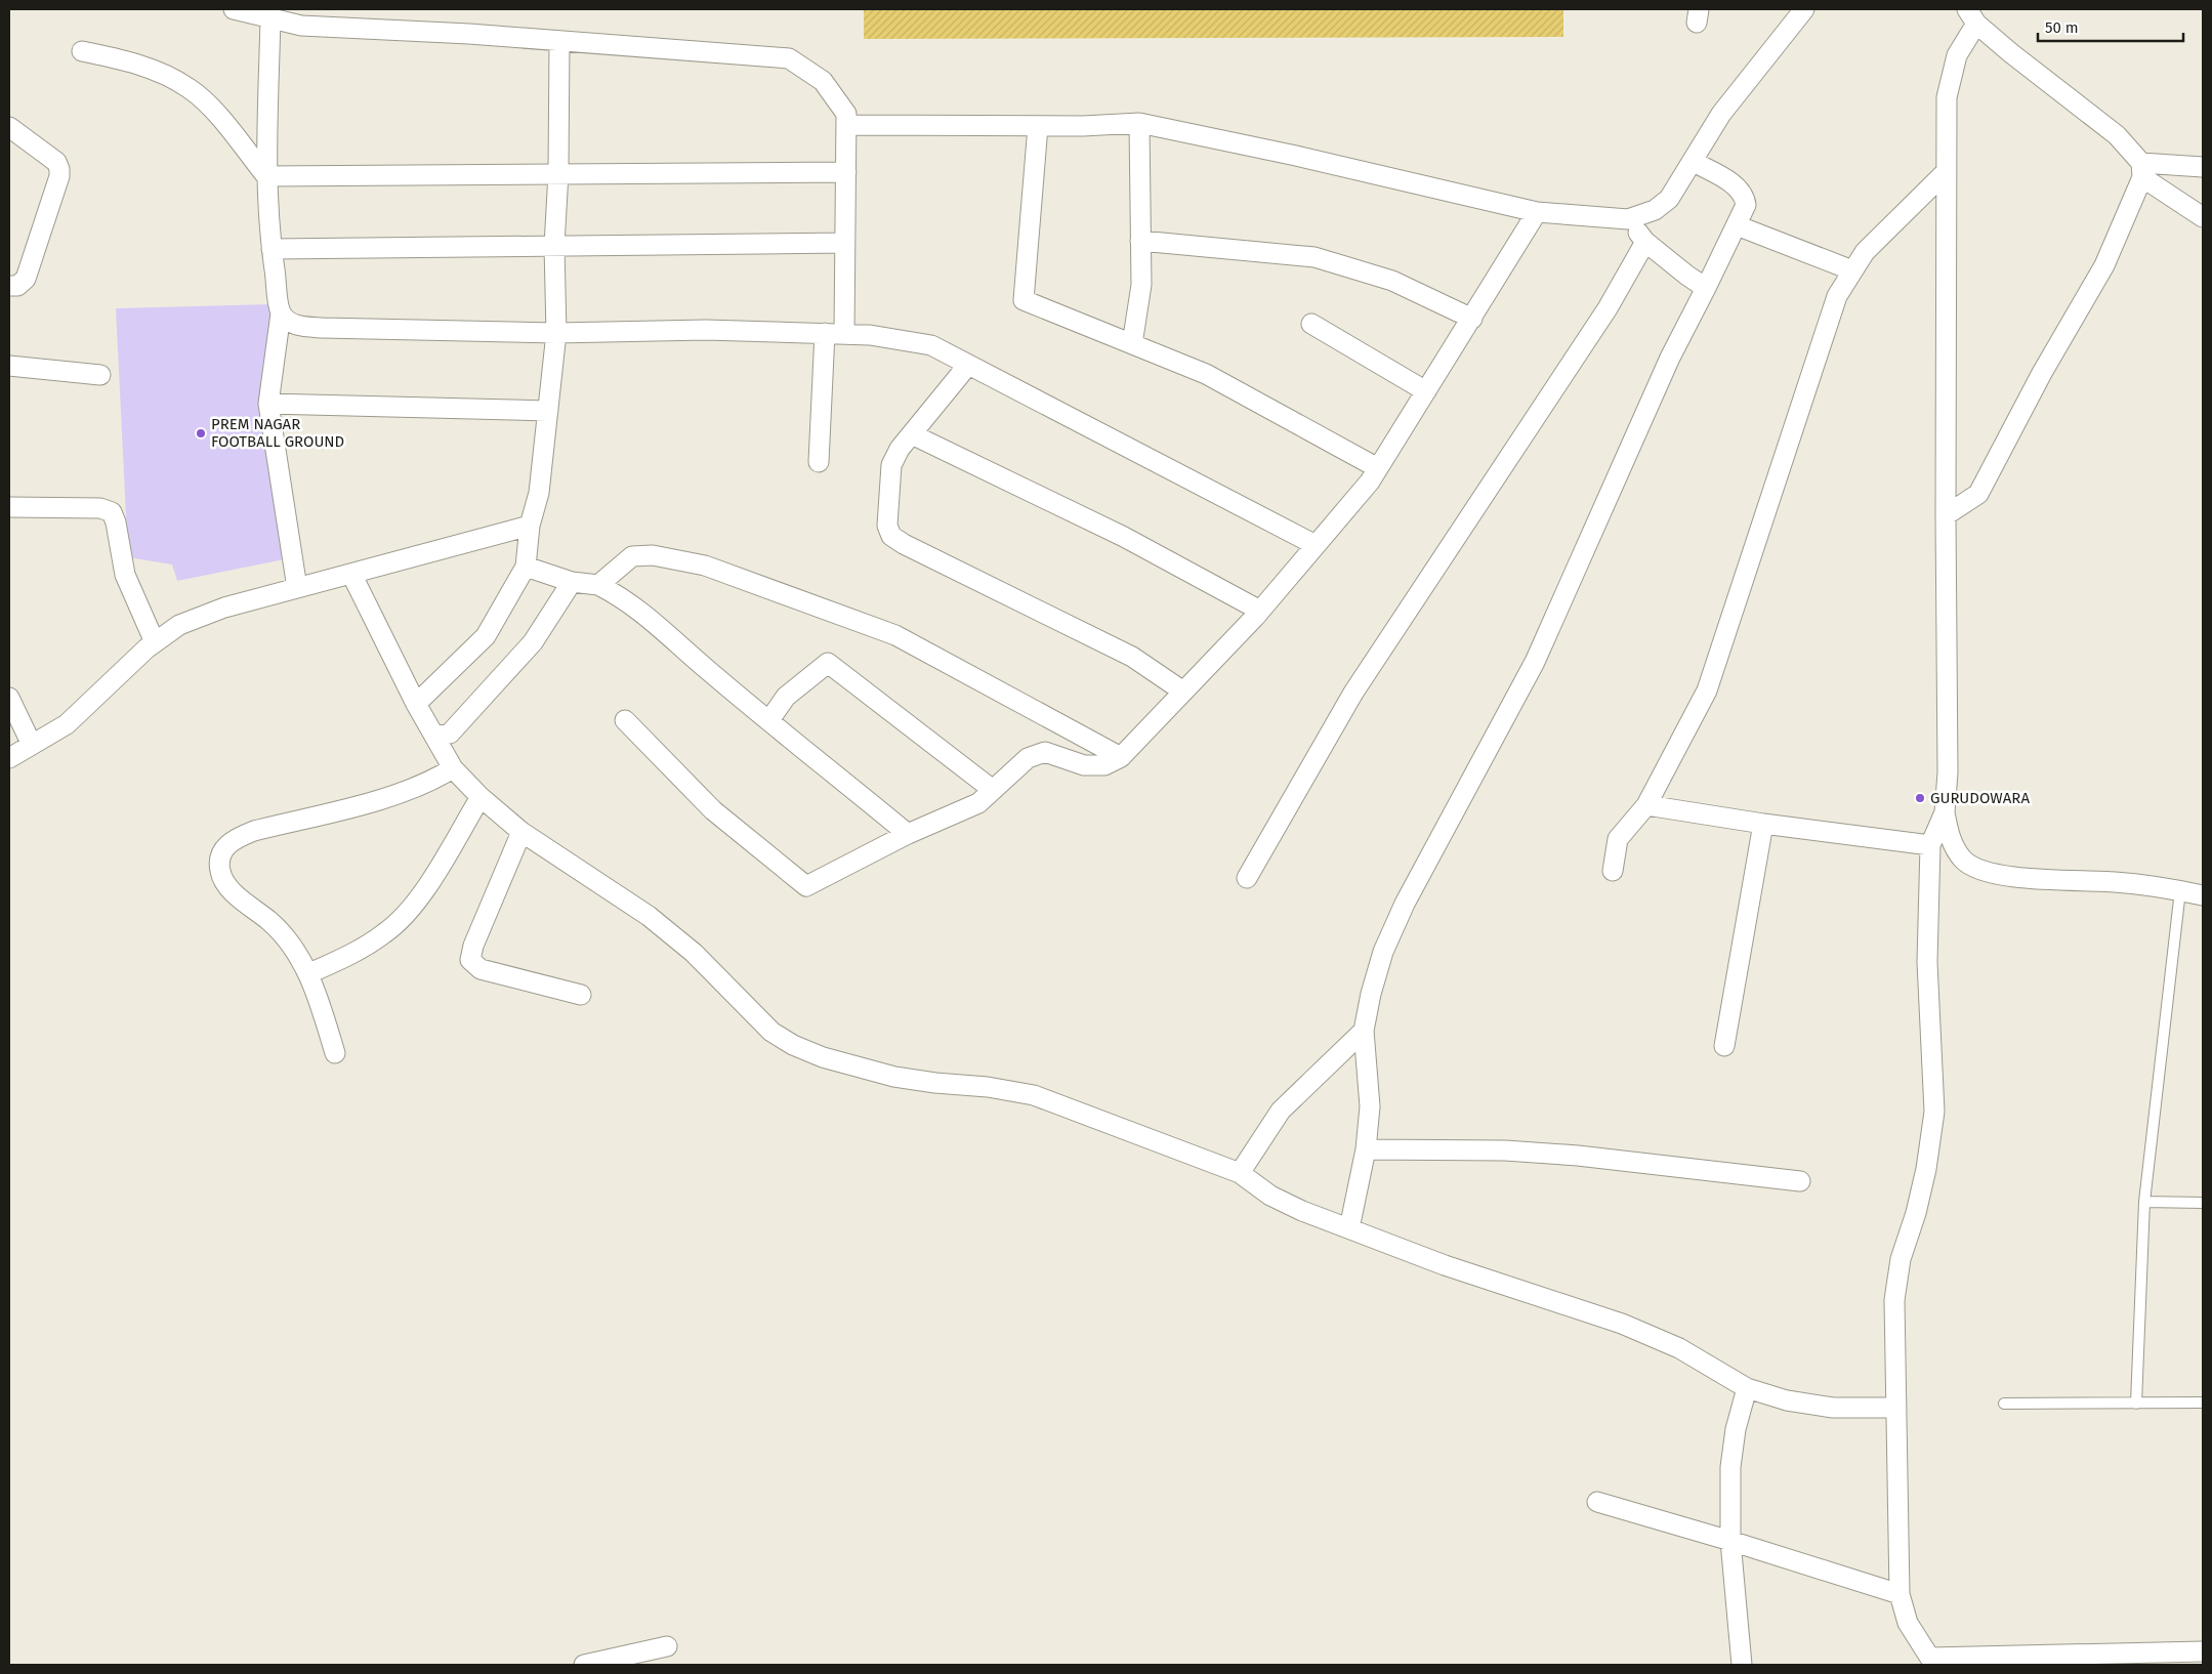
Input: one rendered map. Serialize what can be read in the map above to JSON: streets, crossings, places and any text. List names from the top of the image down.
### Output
{
  "places": ["PREM NAGAR FOOTBALL GROUND", "GURUDOWARA"],
  "scale_bar": "50 m"
}
